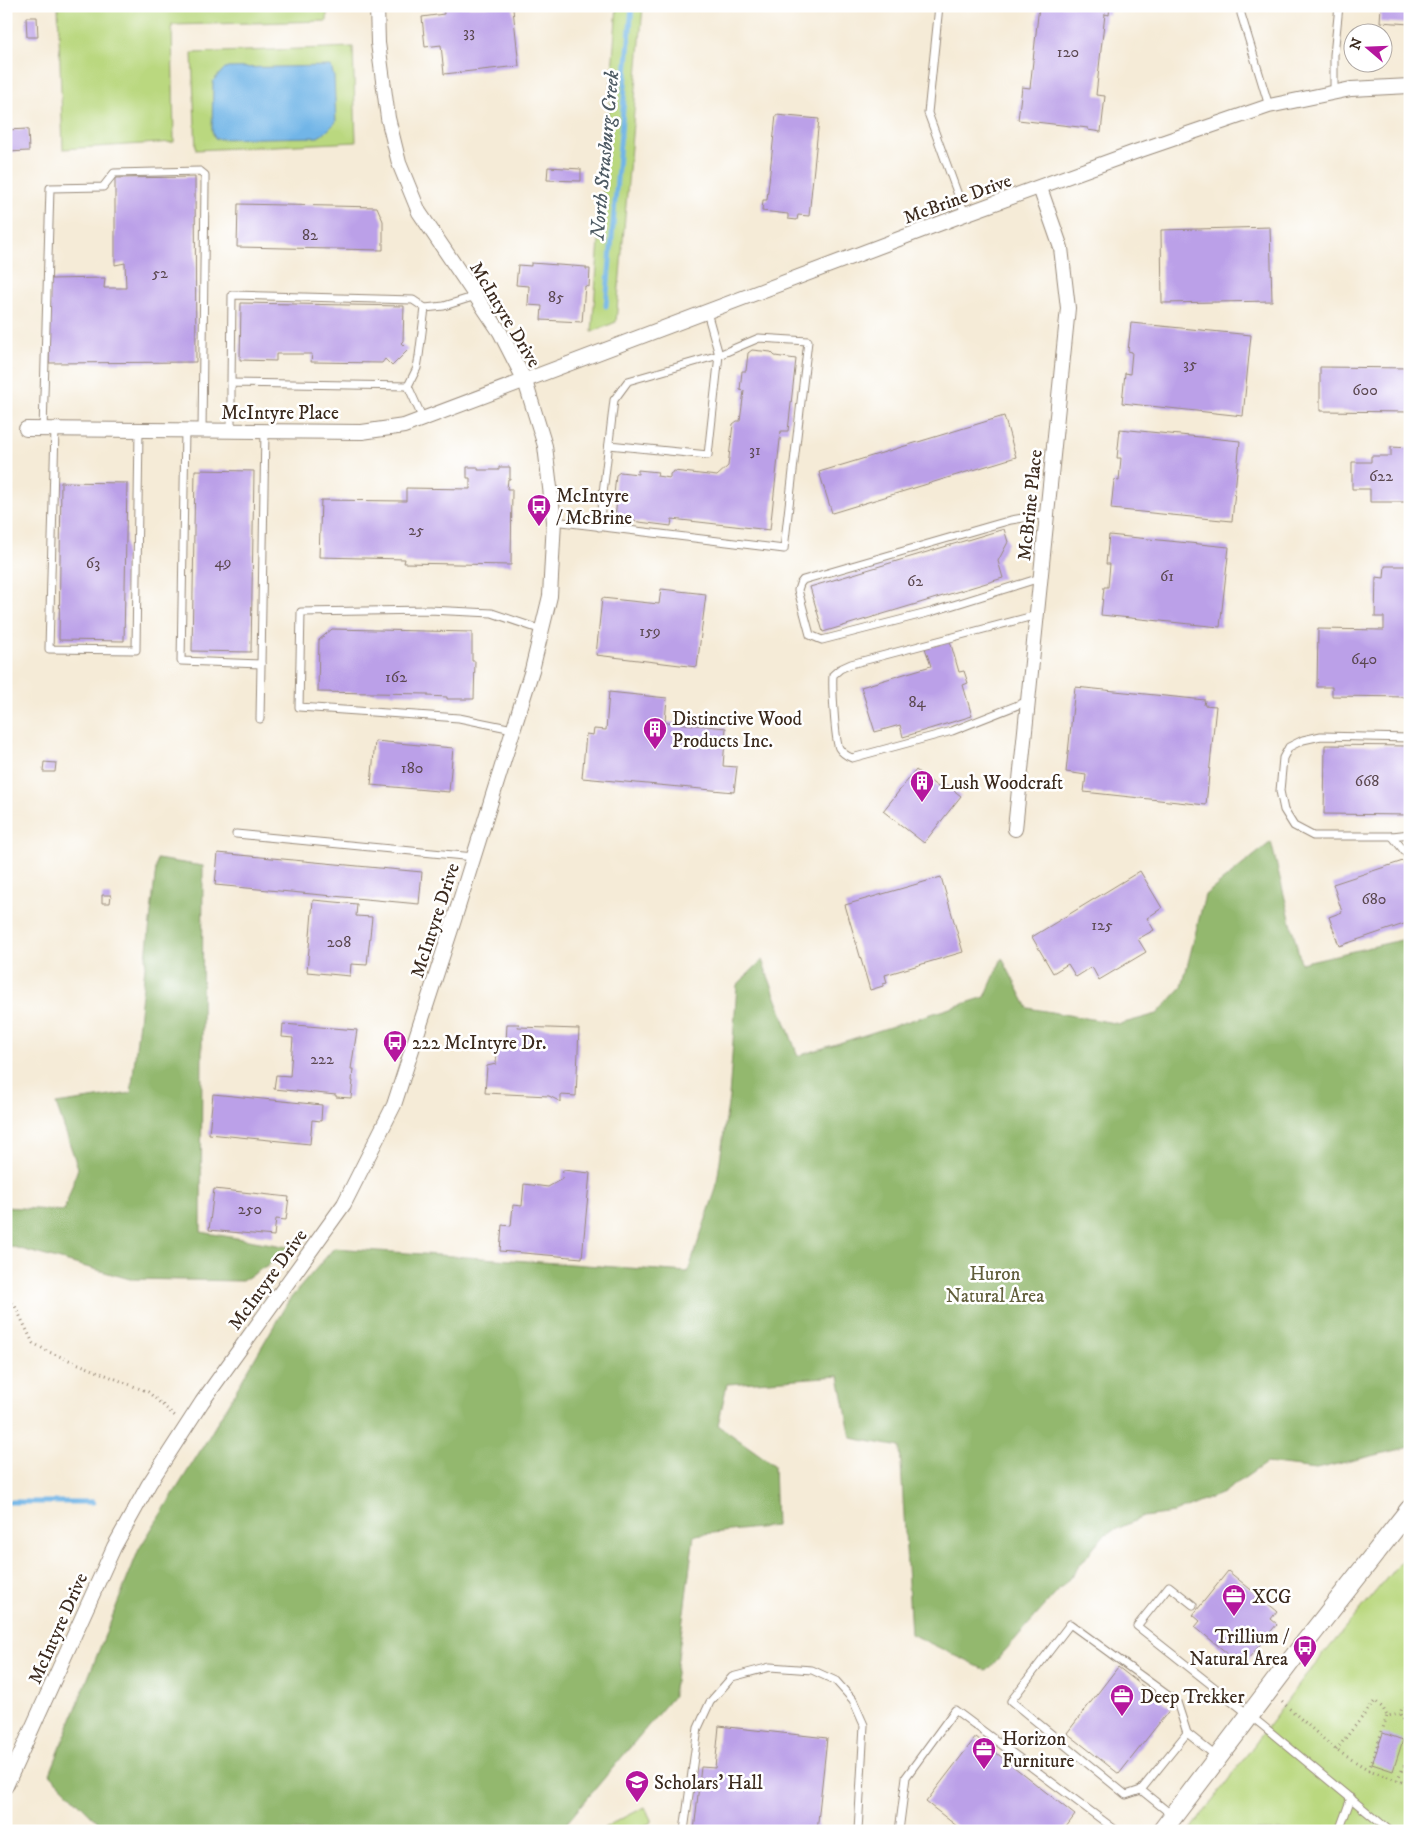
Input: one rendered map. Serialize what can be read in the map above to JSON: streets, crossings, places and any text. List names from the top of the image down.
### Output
{
  "streets": {
    "street": [
      "McBrine Drive",
      "McIntyre Drive",
      "McIntyre Place",
      "McBrine Place"
    ]
  },
  "crossings": [
    ["McBrine Drive", "McIntyre Drive"],
    ["McBrine Drive", "McIntyre Place"],
    ["McBrine Drive", "McBrine Place"],
    ["McIntyre Drive", "McIntyre Place"]
  ],
  "water": ["North Strasburg Creek"],
  "parks": ["Huron Natural Area"],
  "places": {
    "bus stop": ["McIntyre / McBrine", "222 McIntyre Dr.", "Trillium / Natural Area"],
    "building": ["Distinctive Wood Products Inc.", "Lush Woodcraft"],
    "office": ["XCG", "Deep Trekker", "Horizon Furniture"],
    "school or university": ["Scholars' Hall"]
  },
  "house_numbers": [
    "33",
    "120",
    "82",
    "52",
    "85",
    "35",
    "600",
    "31",
    "622",
    "25",
    "49",
    "63",
    "61",
    "62",
    "159",
    "640",
    "162",
    "84",
    "180",
    "668",
    "680",
    "125",
    "208",
    "222",
    "250"
  ],
  "north": "left"
}
